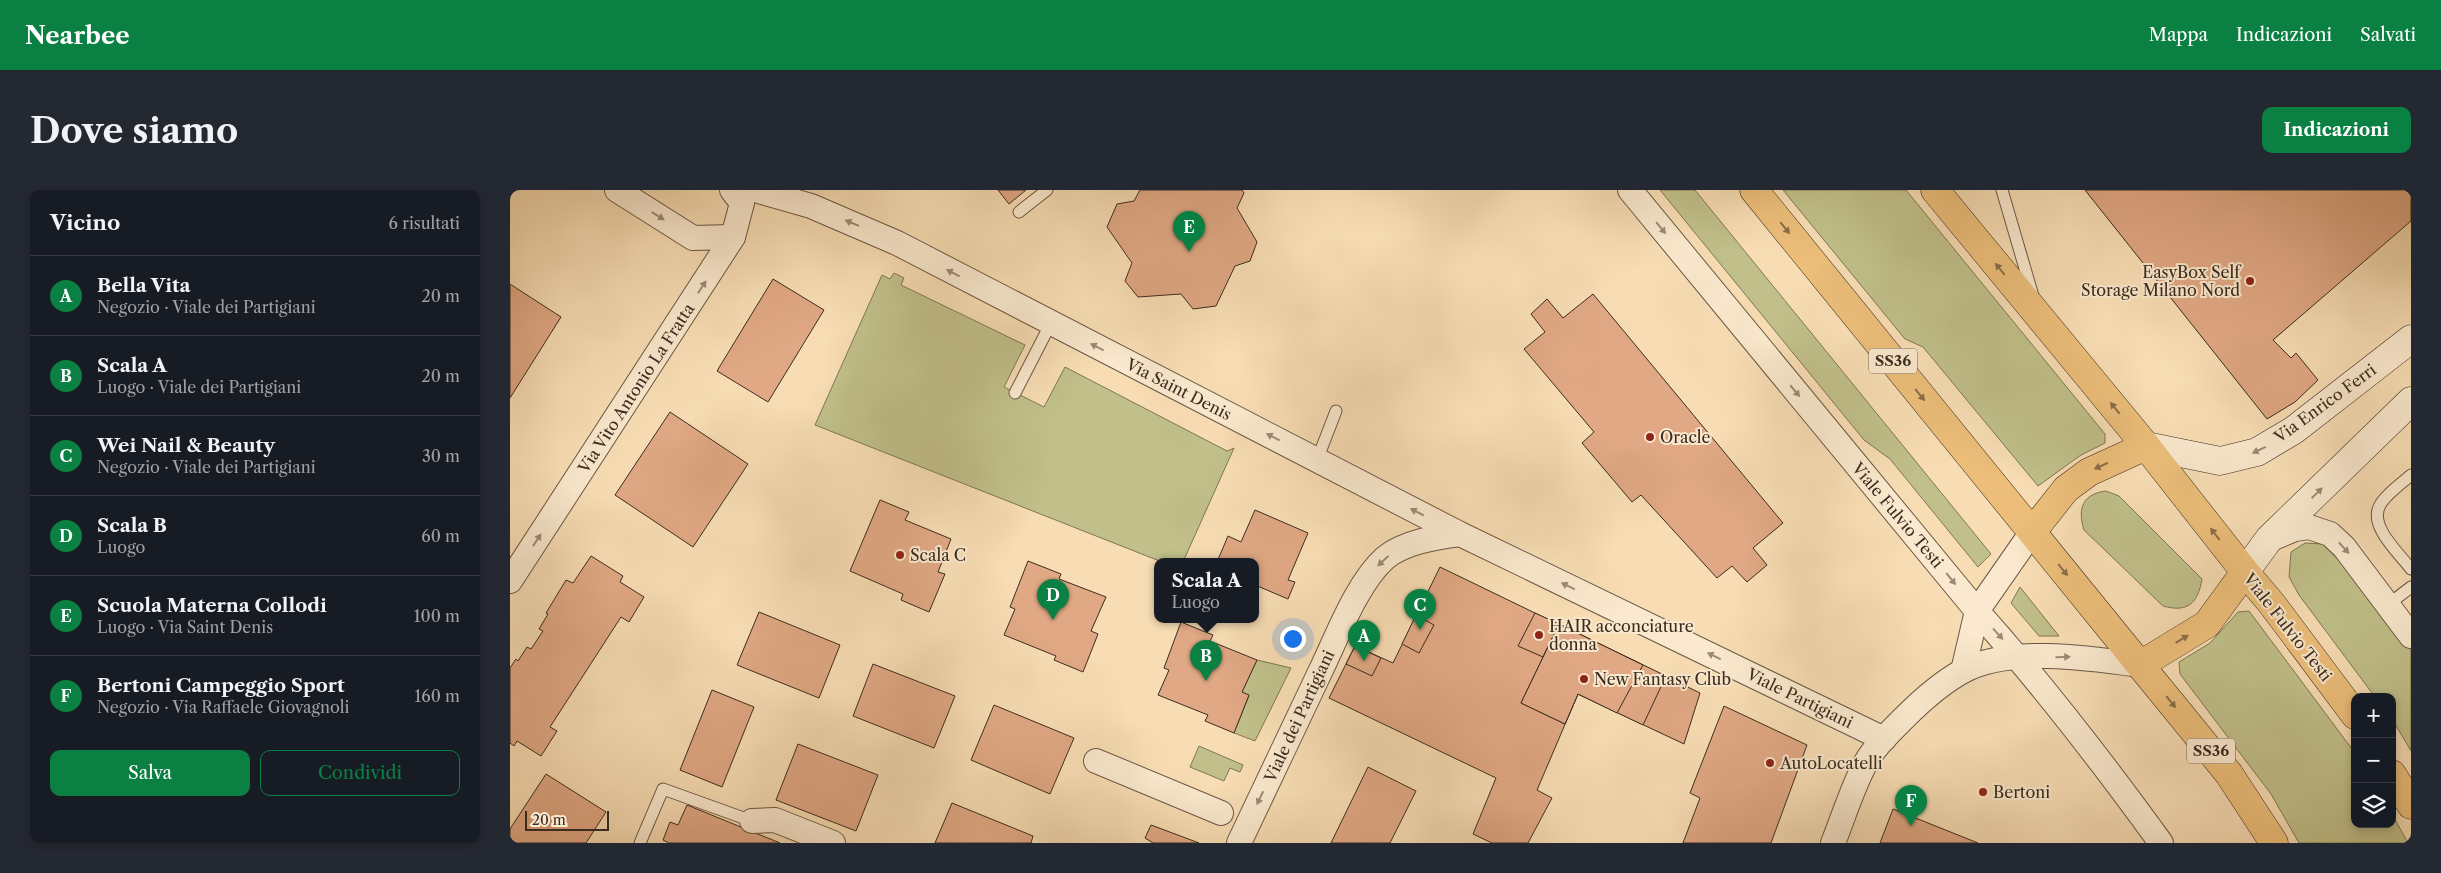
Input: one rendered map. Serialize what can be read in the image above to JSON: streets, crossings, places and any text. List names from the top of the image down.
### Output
{
  "streets": {
    "main road": ["SS36", "Viale Fulvio Testi"],
    "street": [
      "Via Vito Antonio La Fratta",
      "Via Saint Denis",
      "Via Enrico Ferri",
      "Viale Partigiani",
      "Viale dei Partigiani"
    ]
  },
  "crossings": [
    ["Via Saint Denis", "Viale Partigiani"],
    ["Via Saint Denis", "Viale dei Partigiani"],
    ["Via Enrico Ferri", "Viale Fulvio Testi"],
    ["Viale Partigiani", "Viale dei Partigiani"]
  ],
  "one_way": [
    "Via Vito Antonio La Fratta",
    "Via Saint Denis",
    "Viale Partigiani",
    "Viale dei Partigiani"
  ],
  "places": [
    "EasyBox Self Storage Milano Nord",
    "Oracle",
    "Scala C",
    "HAIR acconciature donna",
    "New Fantasy Club",
    "AutoLocatelli",
    "Bertoni"
  ],
  "scale_bar": "20 m",
  "page": {
    "header": "Nearbee",
    "nav": ["Mappa", "Indicazioni", "Salvati"],
    "buttons": [
      "Indicazioni",
      ["Salva", "Condividi"]
    ],
    "title": "Dove siamo",
    "heading": ["Vicino", "6 risultati"],
    "pins": [
      "E",
      "D",
      "C",
      "A",
      "B",
      "F"
    ],
    "list": [
      {
        "mark": "A",
        "name": "Bella Vita",
        "note": "Negozio · Viale dei Partigiani",
        "value": "20 m"
      },
      {
        "mark": "B",
        "name": "Scala A",
        "note": "Luogo · Viale dei Partigiani",
        "value": "20 m"
      },
      {
        "mark": "C",
        "name": "Wei Nail & Beauty",
        "note": "Negozio · Viale dei Partigiani",
        "value": "30 m"
      },
      {
        "mark": "D",
        "name": "Scala B",
        "note": "Luogo",
        "value": "60 m"
      },
      {
        "mark": "E",
        "name": "Scuola Materna Collodi",
        "note": "Luogo · Via Saint Denis",
        "value": "100 m"
      },
      {
        "mark": "F",
        "name": "Bertoni Campeggio Sport",
        "note": "Negozio · Via Raffaele Giovagnoli",
        "value": "160 m"
      }
    ],
    "popup": ["Scala A", "Luogo"],
    "map_buttons": ["+", "−"],
    "scale": "20 m"
  }
}
